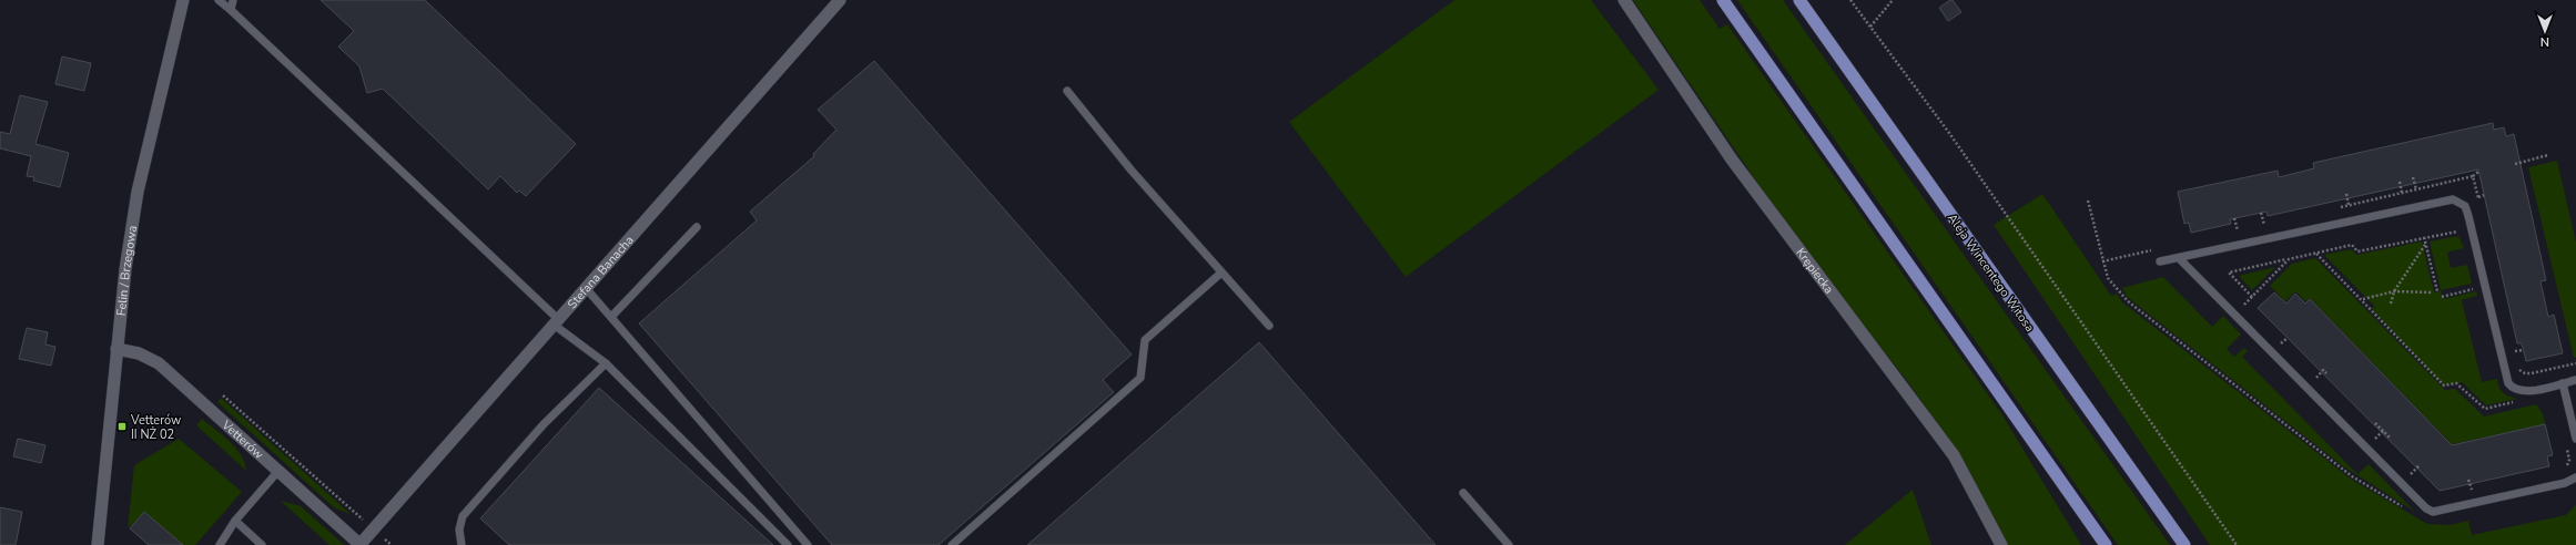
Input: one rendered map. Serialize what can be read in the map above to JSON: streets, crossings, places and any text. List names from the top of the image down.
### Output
{
  "streets": {
    "main road": ["Aleja Wincentego Witosa"],
    "street": [
      "Felin / Brzegowa",
      "Krępiecka",
      "Stefana Banacha",
      "Vetterów"
    ]
  },
  "crossings": [
    ["Felin / Brzegowa", "Vetterów"],
    ["Stefana Banacha", "Vetterów"]
  ],
  "places": {
    "transit": ["Vetterów II NŻ 02"]
  },
  "north": "bottom"
}
